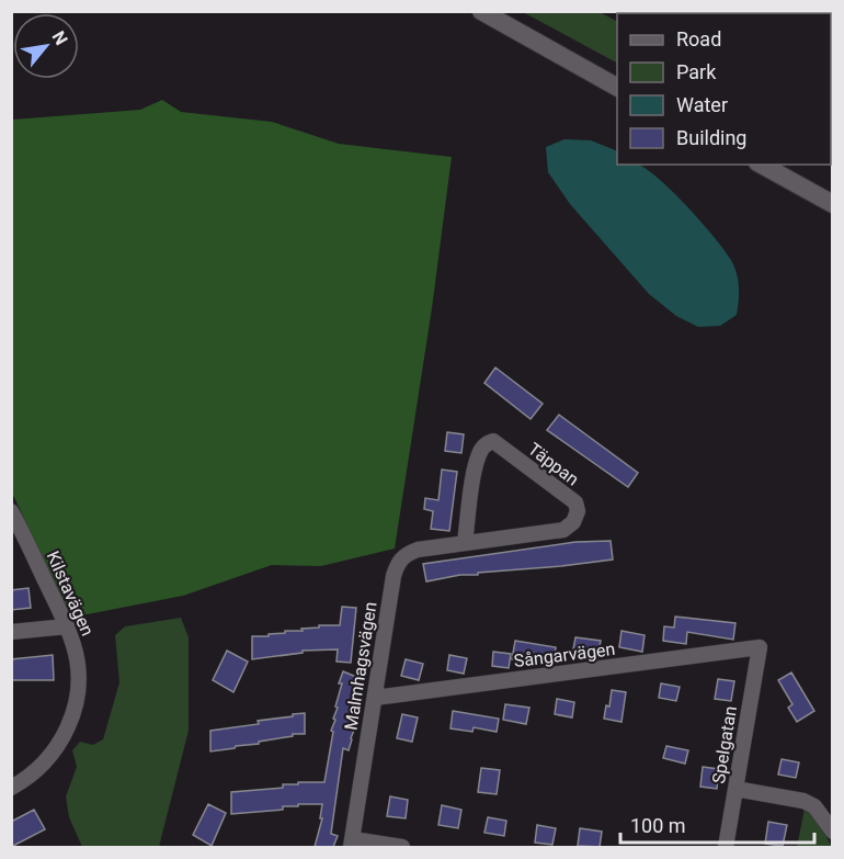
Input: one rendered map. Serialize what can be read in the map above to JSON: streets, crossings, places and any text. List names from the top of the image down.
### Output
{
  "streets": {
    "street": [
      "Täppan",
      "Kilstavägen",
      "Sångarvägen",
      "Malmhagsvägen",
      "Spelgatan"
    ]
  },
  "crossings": [
    ["Täppan", "Malmhagsvägen"],
    ["Sångarvägen", "Malmhagsvägen"],
    ["Sångarvägen", "Spelgatan"]
  ],
  "legend": [
    "Road",
    "Park",
    "Water",
    "Building"
  ],
  "scale_bar": "100 m",
  "north": "top right"
}
